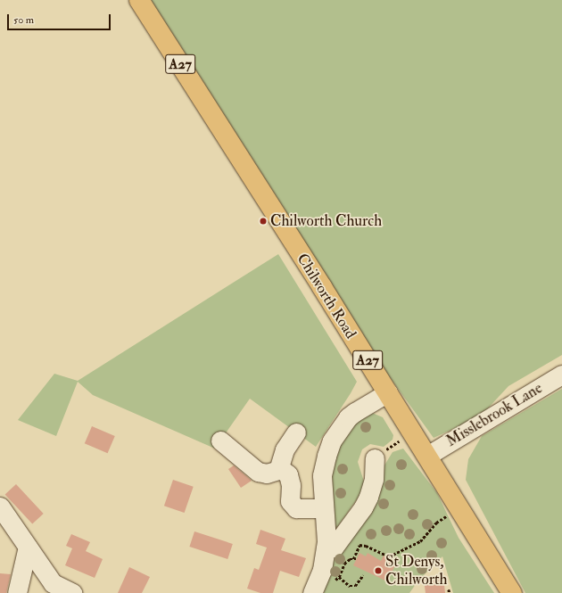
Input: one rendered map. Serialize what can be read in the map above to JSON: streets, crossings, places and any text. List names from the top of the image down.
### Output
{
  "streets": {
    "main road": ["A27", "Chilworth Road"],
    "street": ["Misslebrook Lane"]
  },
  "crossings": [
    ["Chilworth Road", "Misslebrook Lane"]
  ],
  "places": ["Chilworth Church", "St Denys, Chilworth"],
  "scale_bar": "50 m"
}
